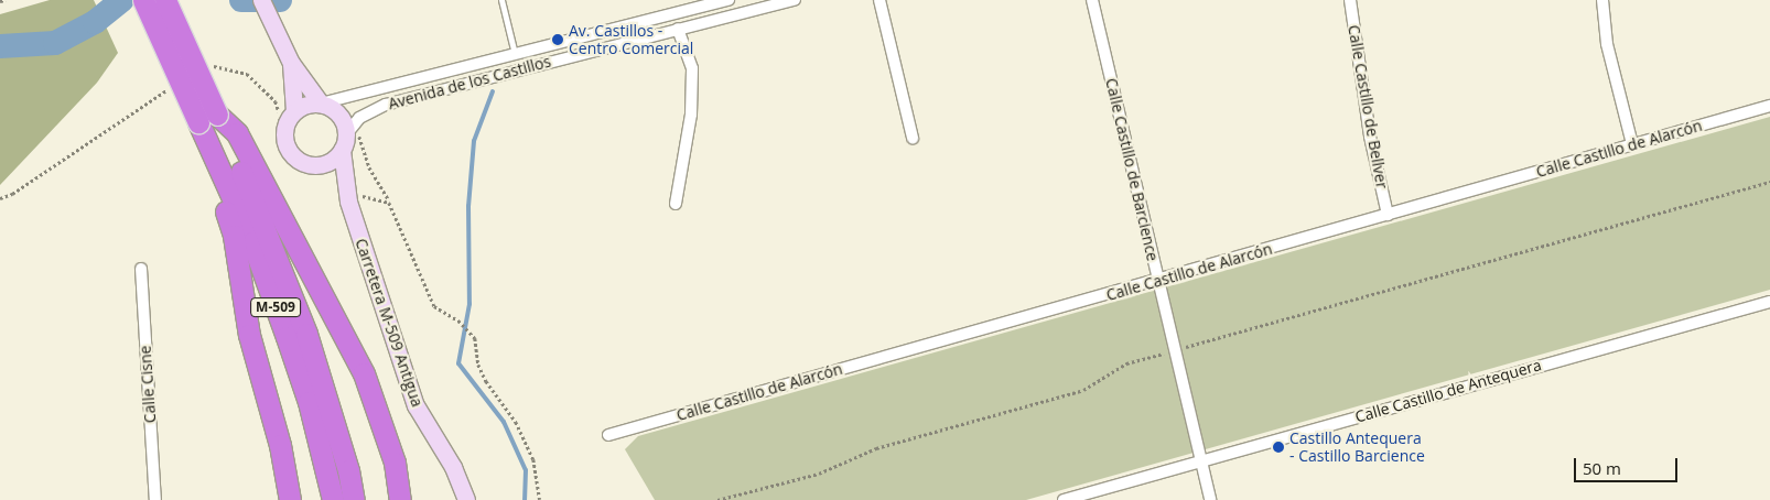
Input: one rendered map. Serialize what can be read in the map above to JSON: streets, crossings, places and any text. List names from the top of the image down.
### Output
{
  "streets": {
    "highway": ["M-509"],
    "street": [
      "Avenida de los Castillos",
      "Calle Castillo de Bellver",
      "Calle Castillo de Alarcón",
      "Calle Castillo de Barcience",
      "Carretera M-509 Antigua",
      "Calle Cisne",
      "Calle Castillo de Antequera"
    ]
  },
  "crossings": [
    ["Avenida de los Castillos", "Carretera M-509 Antigua"],
    ["Calle Castillo de Bellver", "Calle Castillo de Alarcón"],
    ["Calle Castillo de Alarcón", "Calle Castillo de Barcience"],
    ["Calle Castillo de Barcience", "Calle Castillo de Antequera"]
  ],
  "places": ["Av. Castillos - Centro Comercial", "Castillo Antequera - Castillo Barcience"],
  "scale_bar": "50 m"
}
